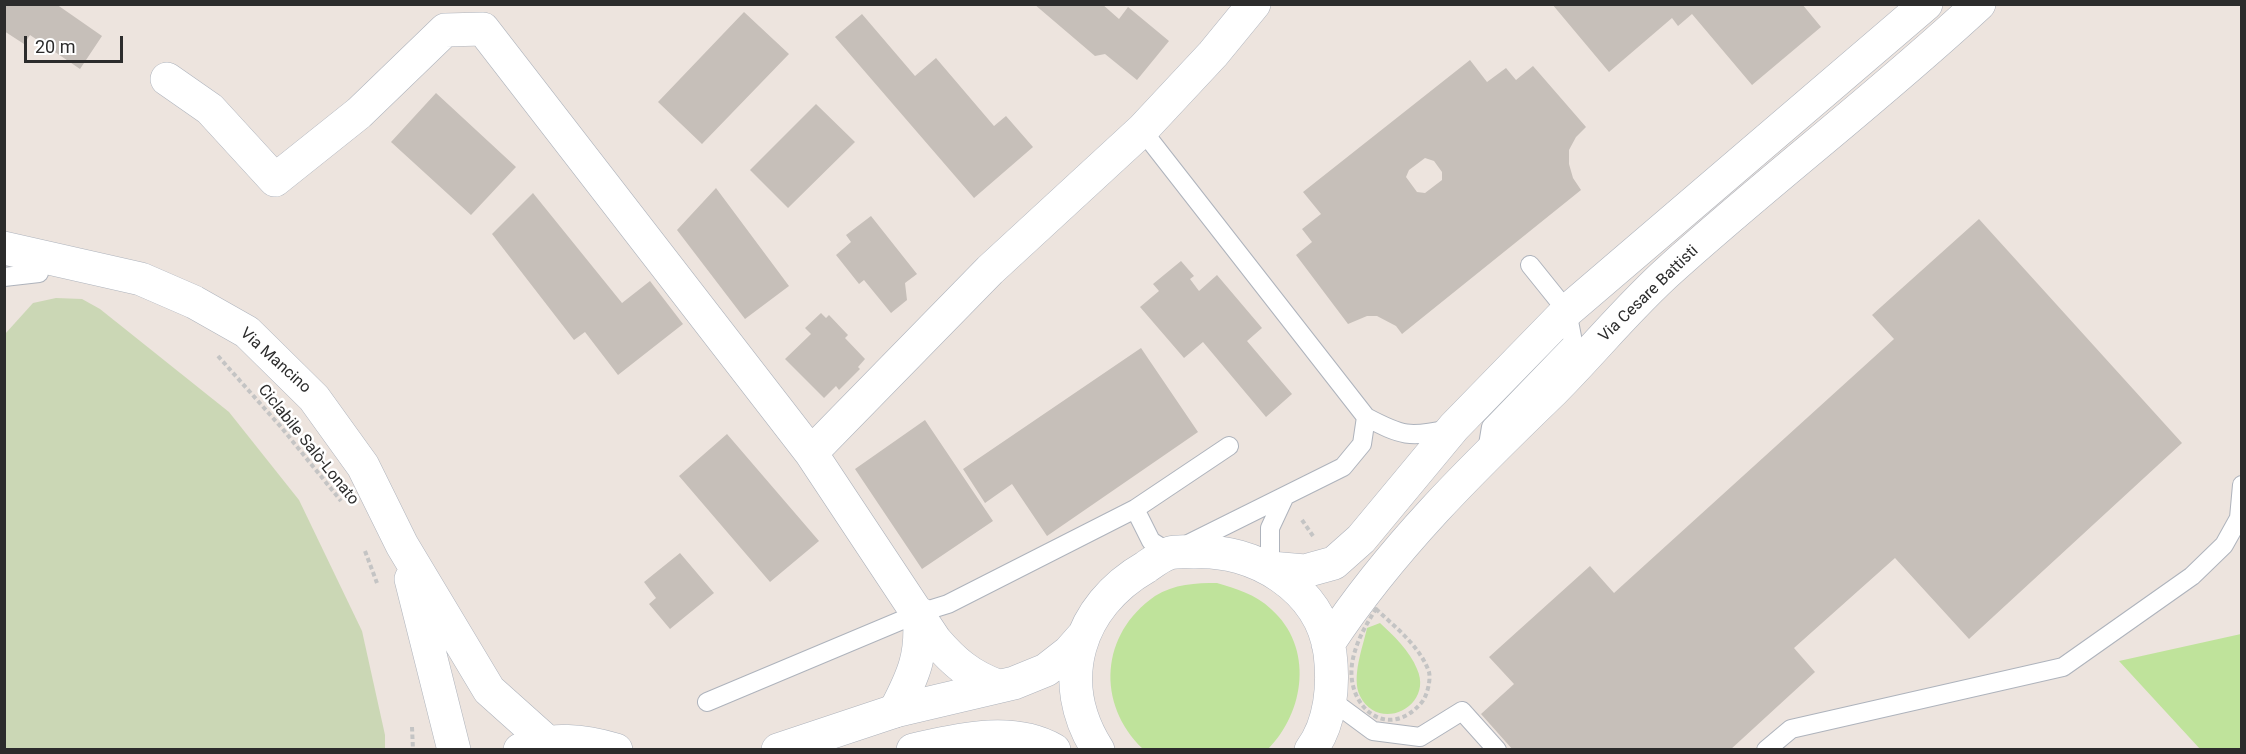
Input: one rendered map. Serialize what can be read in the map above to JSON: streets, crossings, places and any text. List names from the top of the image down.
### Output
{
  "streets": {
    "street": ["Via Cesare Battisti", "Via Mancino"],
    "path": ["Ciclabile Salò-Lonato"]
  },
  "scale_bar": "20 m"
}
